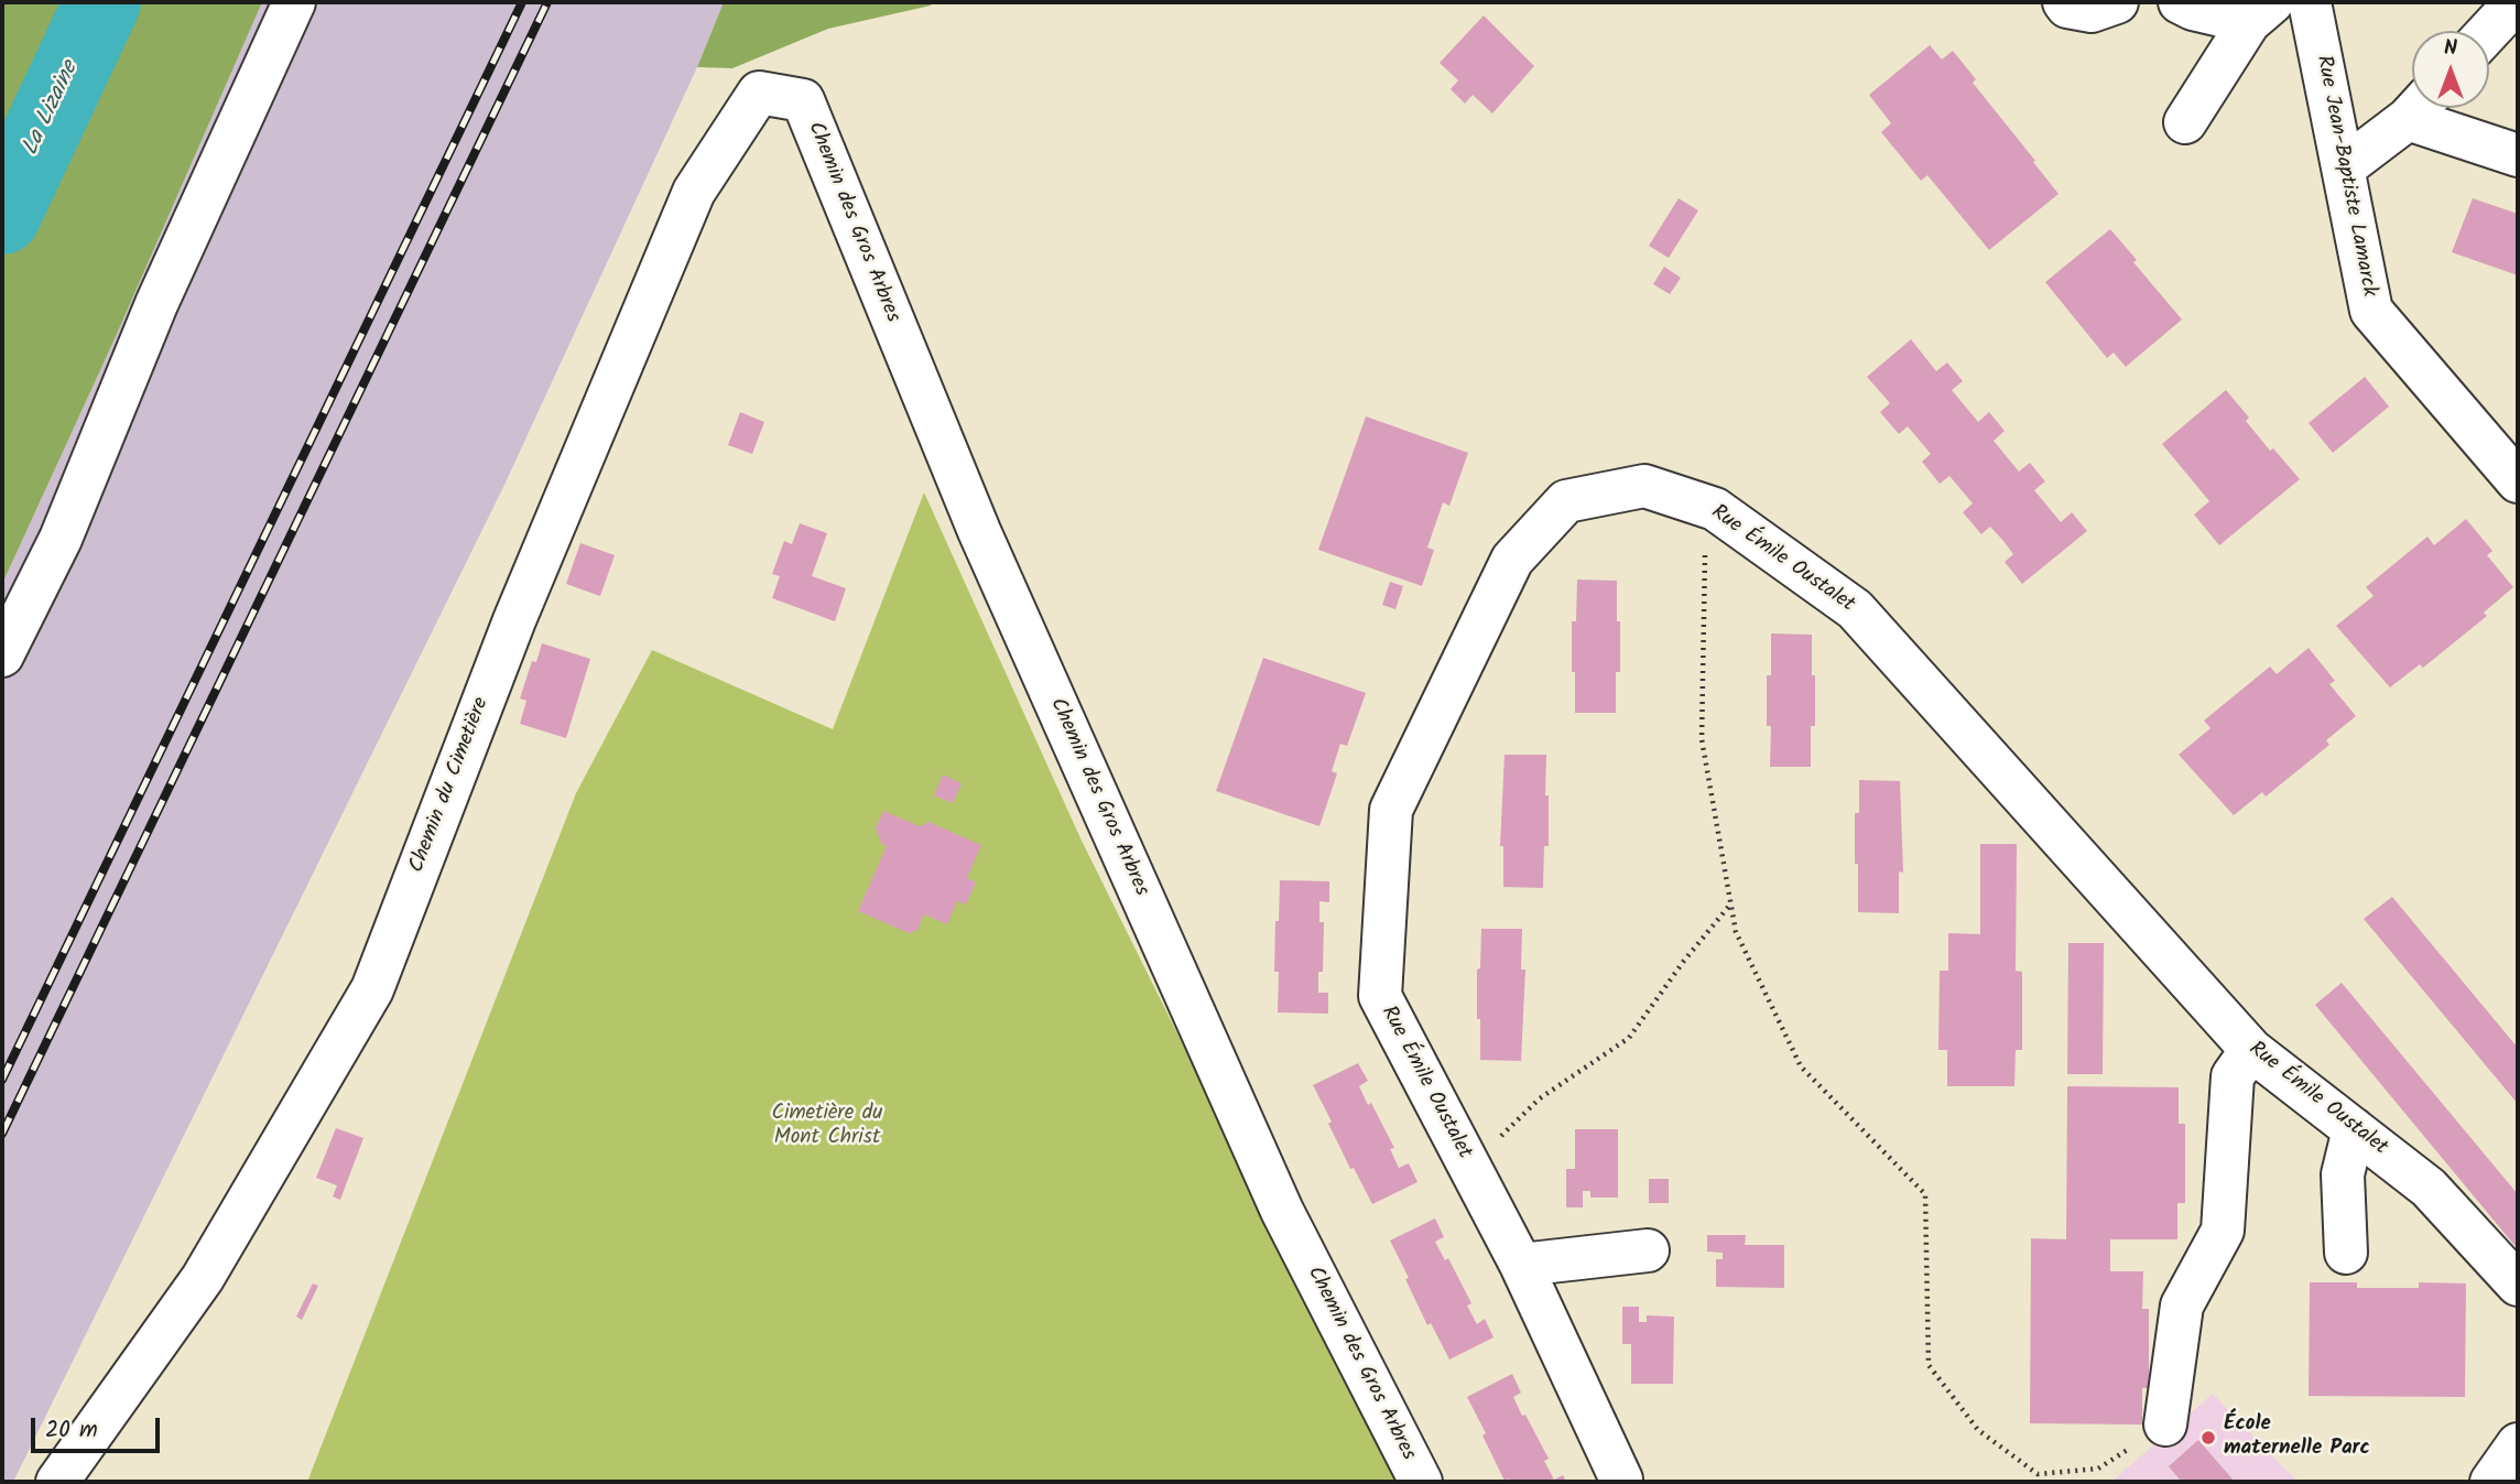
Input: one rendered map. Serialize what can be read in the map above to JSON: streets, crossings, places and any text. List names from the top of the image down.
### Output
{
  "streets": {
    "street": [
      "Rue Jean-Baptiste Lamarck",
      "Chemin des Gros Arbres",
      "Rue Émile Oustalet",
      "Chemin du Cimetière"
    ]
  },
  "crossings": [
    ["Chemin des Gros Arbres", "Chemin du Cimetière"]
  ],
  "water": ["La Lizaine"],
  "parks": ["Cimetière du Mont Christ"],
  "places": ["École maternelle Parc"],
  "scale_bar": "20 m",
  "north": "top"
}
